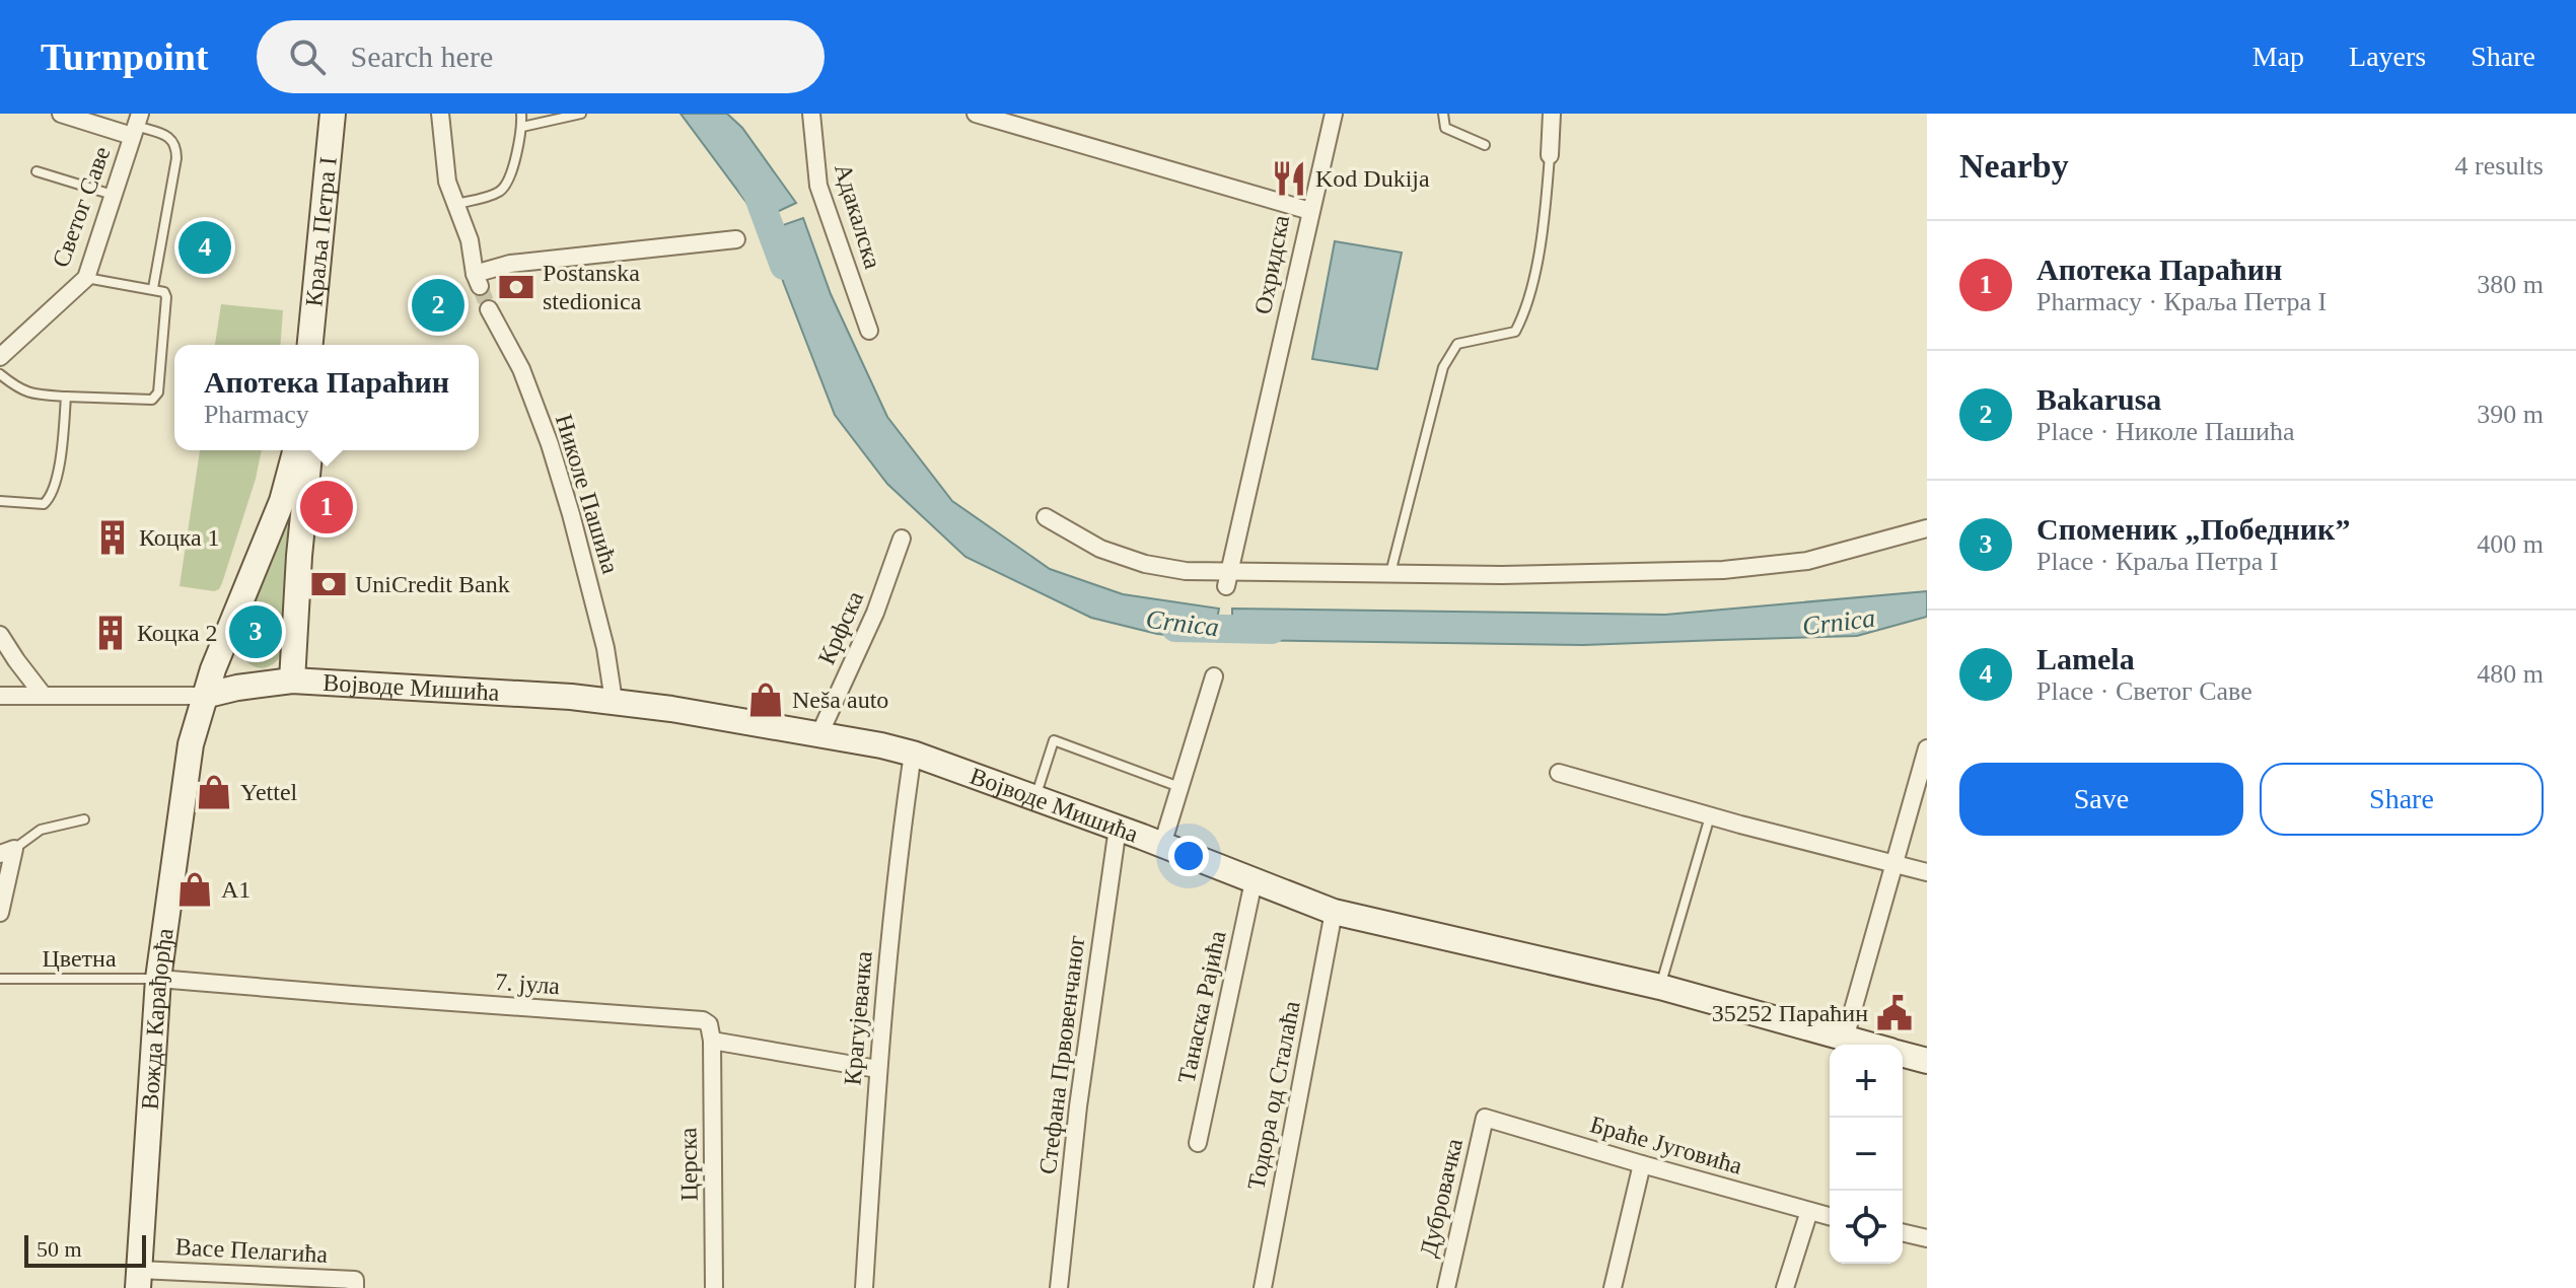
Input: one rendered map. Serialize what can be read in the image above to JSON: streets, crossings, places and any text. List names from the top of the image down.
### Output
{
  "streets": {
    "main road": ["Краља Петра I", "Војводе Мишића", "Вожда Карађорђа"],
    "street": [
      "Светог Саве",
      "Адакалска",
      "Охридска",
      "Николе Пашића",
      "Крфска",
      "7. јула",
      "Танаска Рајића",
      "Крагујевачка",
      "Стефана Првовенчаног",
      "Тодора од Сталаћа",
      "Браће Југовића",
      "Церска",
      "Дубровачка",
      "Васе Пелагића"
    ],
    "lane": ["Цветна"]
  },
  "crossings": [
    ["Николе Пашића", "Војводе Мишића"],
    ["Крфска", "Војводе Мишића"],
    ["Војводе Мишића", "Танаска Рајића"],
    ["Војводе Мишића", "Крагујевачка"],
    ["Војводе Мишића", "Стефана Првовенчаног"],
    ["Војводе Мишића", "Тодора од Сталаћа"],
    ["Цветна", "7. јула"],
    ["Цветна", "Вожда Карађорђа"],
    ["7. јула", "Вожда Карађорђа"],
    ["7. јула", "Церска"],
    ["Вожда Карађорђа", "Васе Пелагића"],
    ["Браће Југовића", "Дубровачка"]
  ],
  "water": ["Crnica"],
  "places": {
    "restaurant": ["Kod Dukija"],
    "bank": ["Postanska stedionica", "UniCredit Bank"],
    "building": ["Коцка 1", "Коцка 2"],
    "shop": ["Neša auto", "Yettel", "A1"],
    "public building": ["35252 Параћин"]
  },
  "scale_bar": "50 m",
  "page": {
    "header": "Turnpoint",
    "search": "Search here",
    "nav": ["Map", "Layers", "Share"],
    "heading": ["Nearby", "4 results"],
    "pins": [
      "4",
      "2",
      "1",
      "3"
    ],
    "list": [
      {
        "mark": "1",
        "name": "Апотека Параћин",
        "note": "Pharmacy · Краља Петра I",
        "value": "380 m"
      },
      {
        "mark": "2",
        "name": "Bakarusa",
        "note": "Place · Николе Пашића",
        "value": "390 m"
      },
      {
        "mark": "3",
        "name": "Споменик „Победник”",
        "note": "Place · Краља Петра I",
        "value": "400 m"
      },
      {
        "mark": "4",
        "name": "Lamela",
        "note": "Place · Светог Саве",
        "value": "480 m"
      }
    ],
    "popup": ["Апотека Параћин", "Pharmacy"],
    "buttons": ["Save", "Share"],
    "map_buttons": ["+", "−"],
    "scale": "50 m"
  }
}
